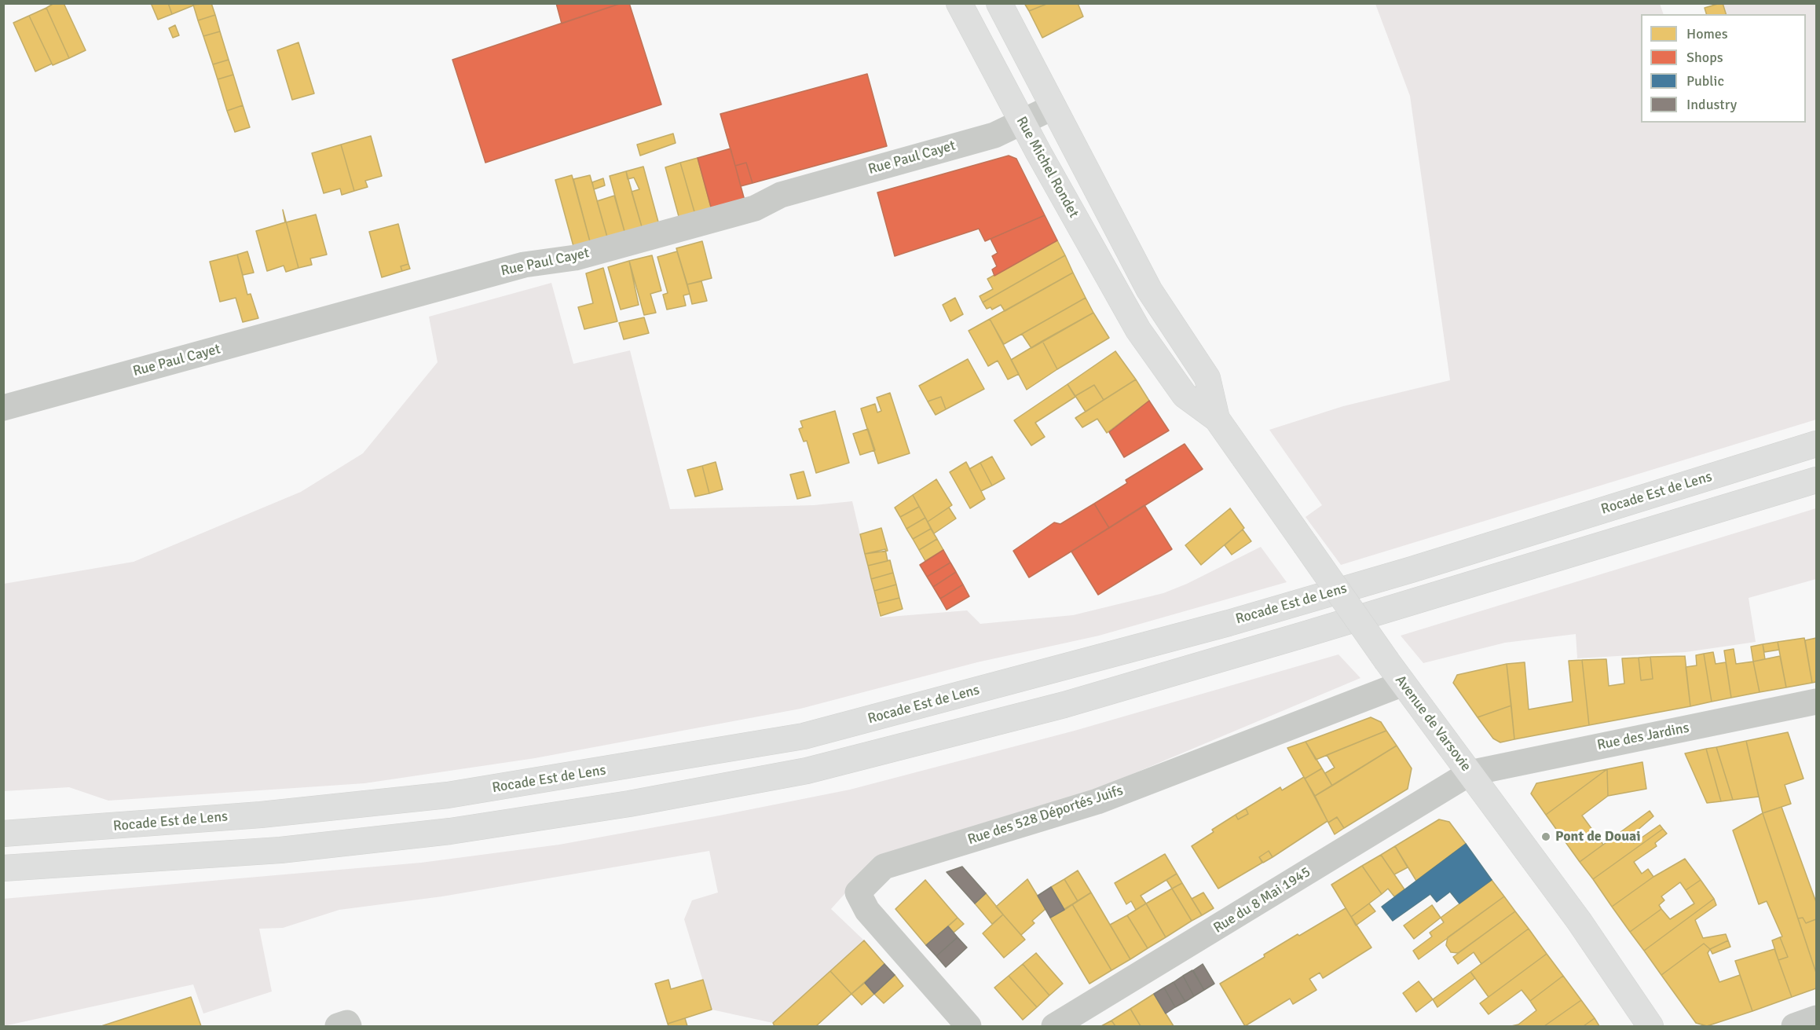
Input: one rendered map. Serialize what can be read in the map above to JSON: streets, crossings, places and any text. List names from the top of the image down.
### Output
{
  "streets": {
    "main road": ["Rue Michel Rondet", "Rocade Est de Lens", "Avenue de Varsovie"],
    "street": [
      "Rue Paul Cayet",
      "Rue des Jardins",
      "Rue des 528 Déportés Juifs",
      "Rue du 8 Mai 1945"
    ]
  },
  "crossings": [
    ["Rue Paul Cayet", "Rue Michel Rondet"],
    ["Rue Paul Cayet", "Avenue de Varsovie"],
    ["Rue Michel Rondet", "Avenue de Varsovie"],
    ["Avenue de Varsovie", "Rue des Jardins"],
    ["Avenue de Varsovie", "Rue des 528 Déportés Juifs"],
    ["Avenue de Varsovie", "Rue du 8 Mai 1945"],
    ["Rue des Jardins", "Rue du 8 Mai 1945"]
  ],
  "places": ["Pont de Douai"],
  "legend": [
    "Homes",
    "Shops",
    "Public",
    "Industry"
  ]
}
